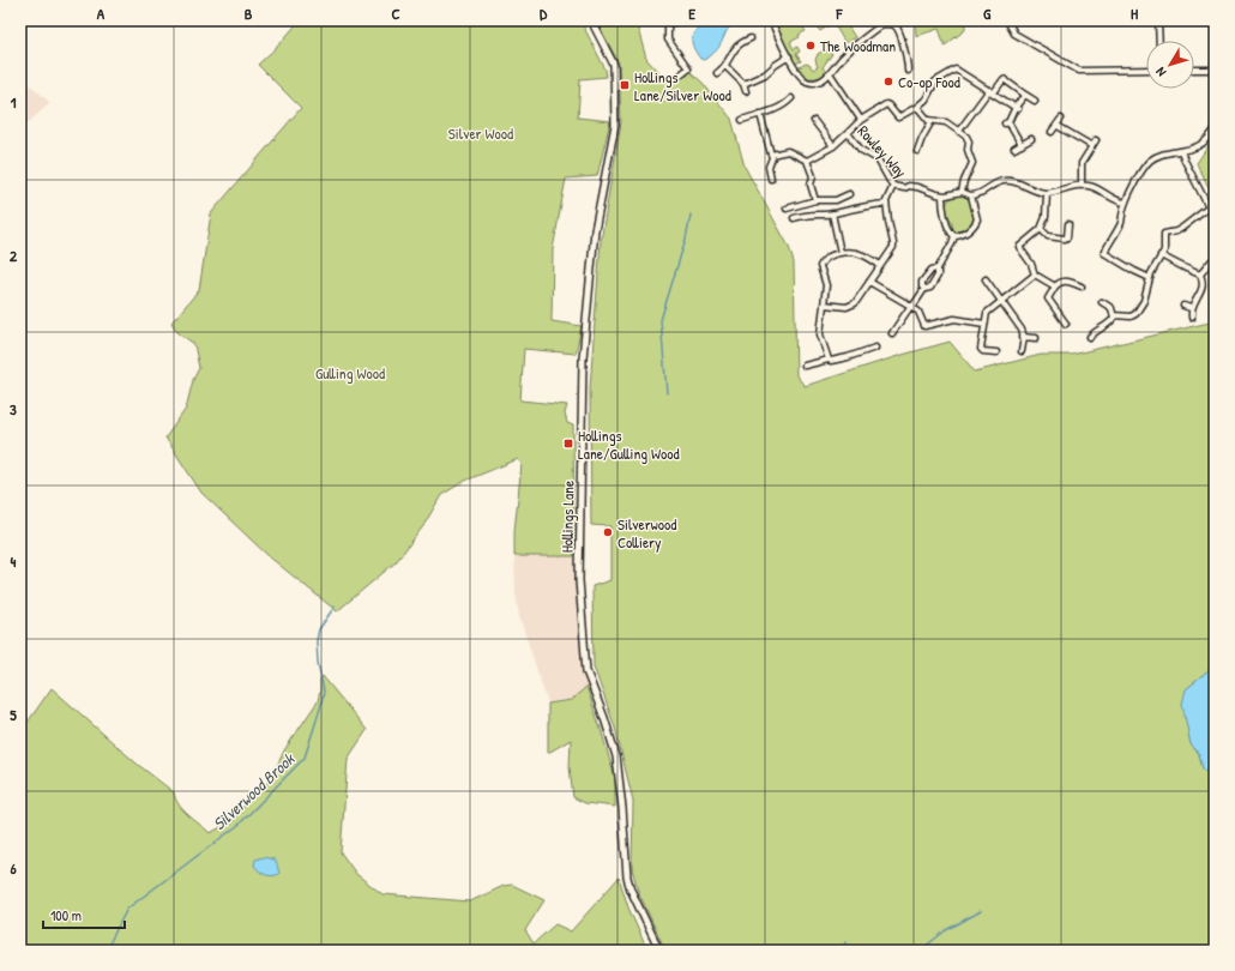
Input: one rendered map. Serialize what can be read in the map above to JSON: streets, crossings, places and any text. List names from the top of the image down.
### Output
{
  "streets": {
    "street": ["Rowley Way", "Hollings Lane"]
  },
  "water": ["Silverwood Brook"],
  "parks": ["Silver Wood", "Gulling Wood"],
  "places": {
    "other": ["The Woodman", "Co-op Food", "Silverwood Colliery"],
    "transit": ["Hollings Lane/Silver Wood", "Hollings Lane/Gulling Wood"]
  },
  "scale_bar": "100 m",
  "north": "bottom left",
  "grid": {
    "columns": [
      "A",
      "B",
      "C",
      "D",
      "E",
      "F",
      "G",
      "H"
    ],
    "rows": [
      "1",
      "2",
      "3",
      "4",
      "5",
      "6"
    ]
  }
}
